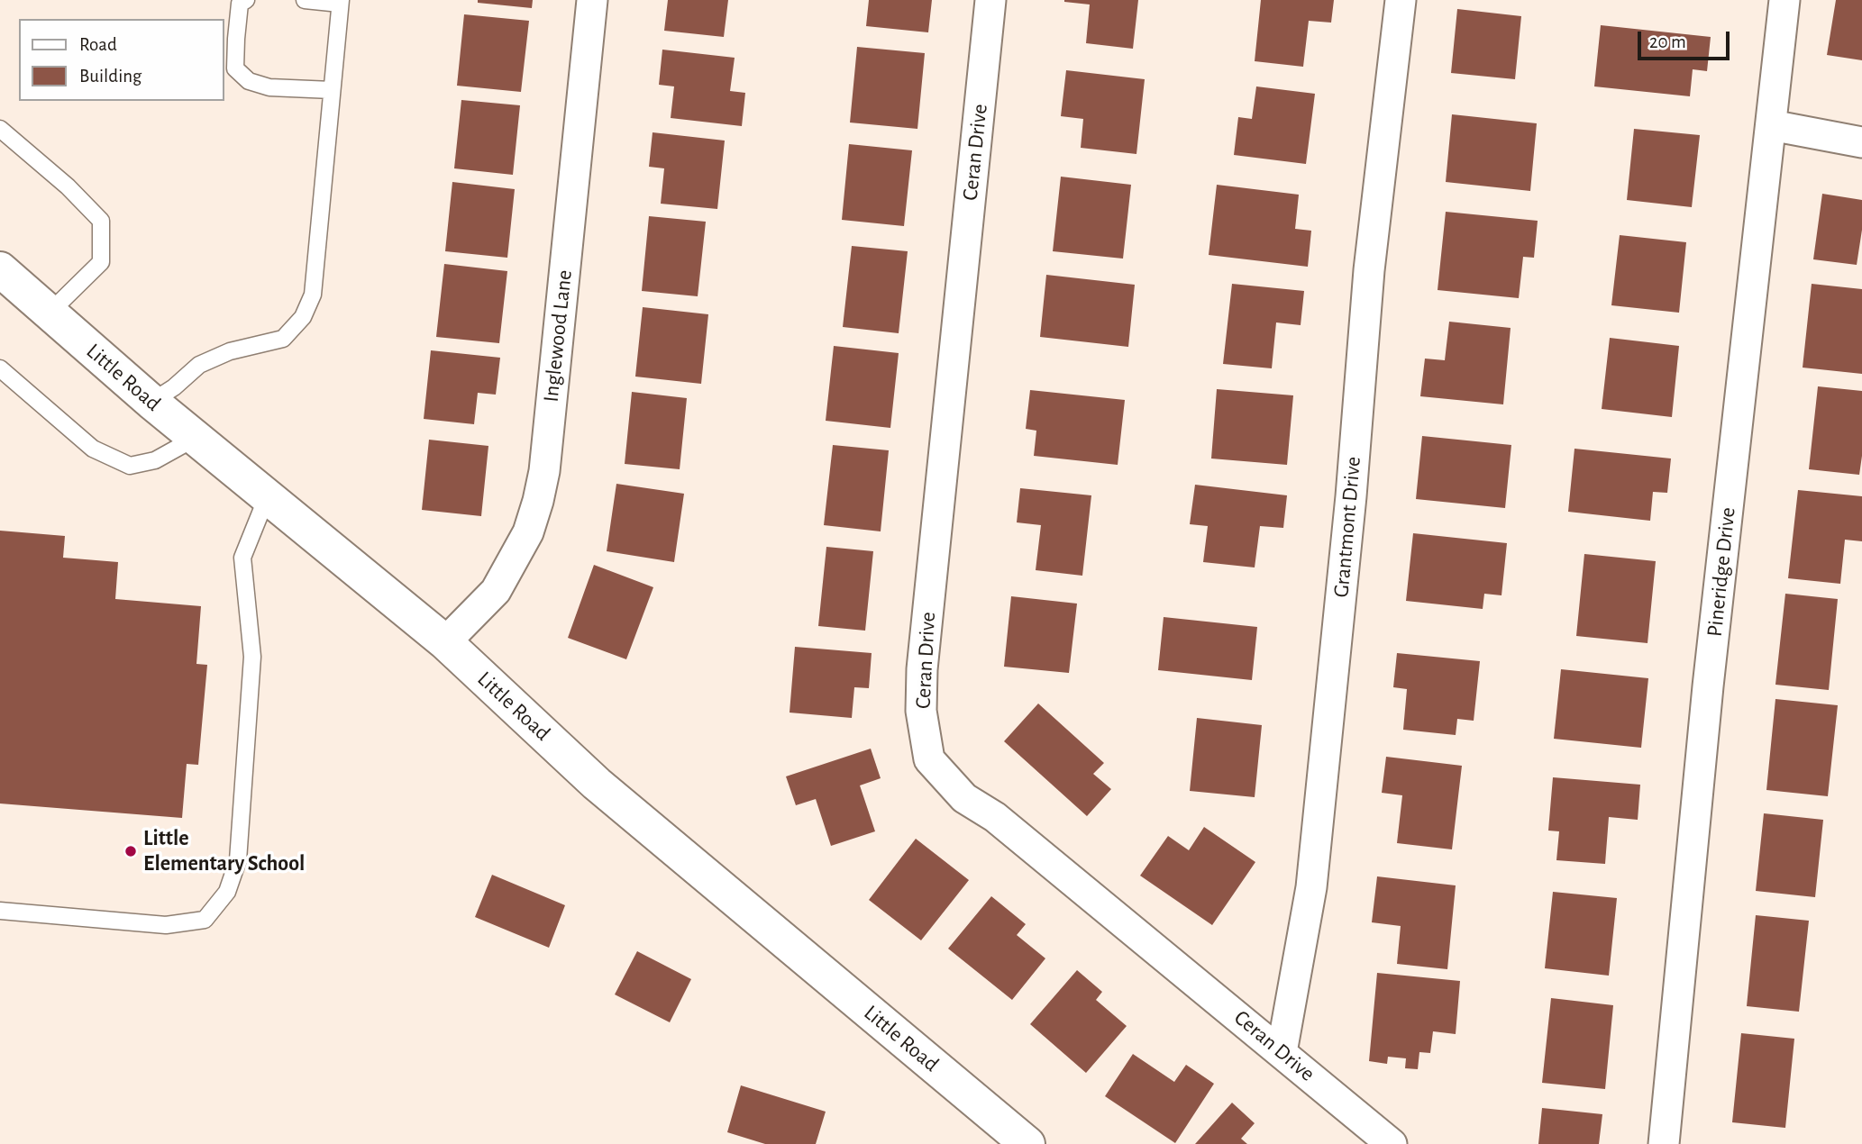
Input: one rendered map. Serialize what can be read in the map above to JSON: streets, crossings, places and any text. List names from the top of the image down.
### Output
{
  "streets": {
    "street": [
      "Ceran Drive",
      "Inglewood Lane",
      "Little Road",
      "Grantmont Drive",
      "Pineridge Drive"
    ]
  },
  "crossings": [
    ["Ceran Drive", "Grantmont Drive"],
    ["Inglewood Lane", "Little Road"]
  ],
  "places": ["Little Elementary School"],
  "legend": ["Road", "Building"],
  "scale_bar": "20 m"
}
